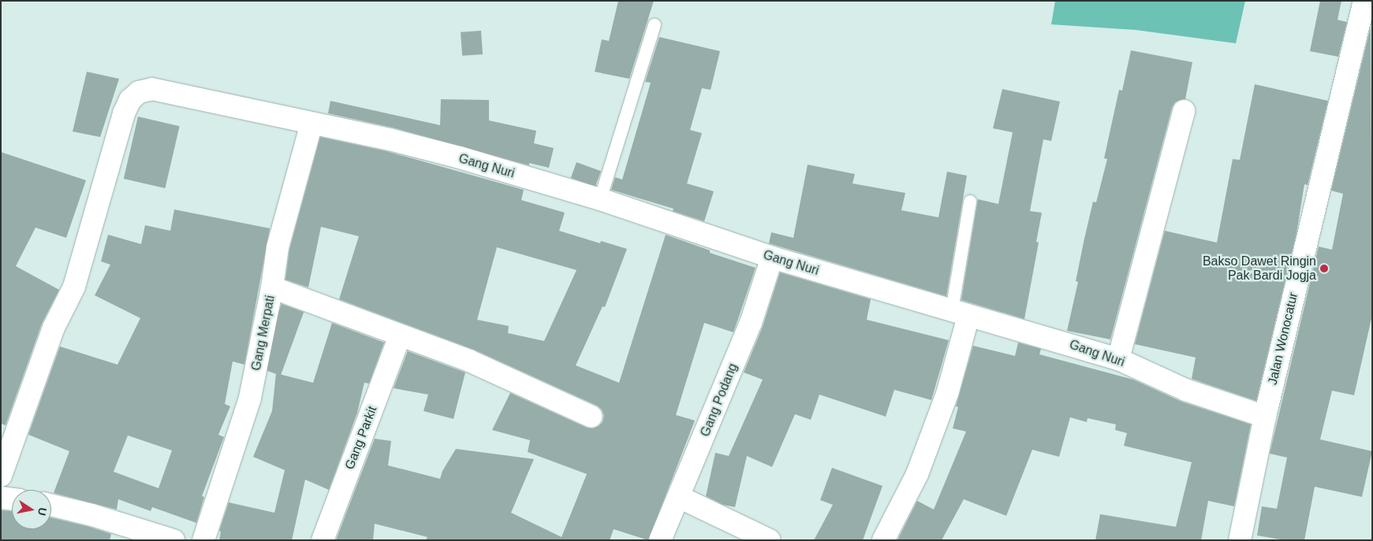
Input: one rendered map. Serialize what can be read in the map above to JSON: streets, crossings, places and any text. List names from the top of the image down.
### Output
{
  "streets": {
    "street": [
      "Gang Nuri",
      "Gang Merpati",
      "Jalan Wonocatur",
      "Gang Podang",
      "Gang Parkit"
    ]
  },
  "crossings": [
    ["Gang Nuri", "Gang Merpati"],
    ["Gang Nuri", "Jalan Wonocatur"],
    ["Gang Nuri", "Gang Podang"]
  ],
  "places": ["Bakso Dawet Ringin Pak Bardi Jogja"],
  "north": "right"
}
